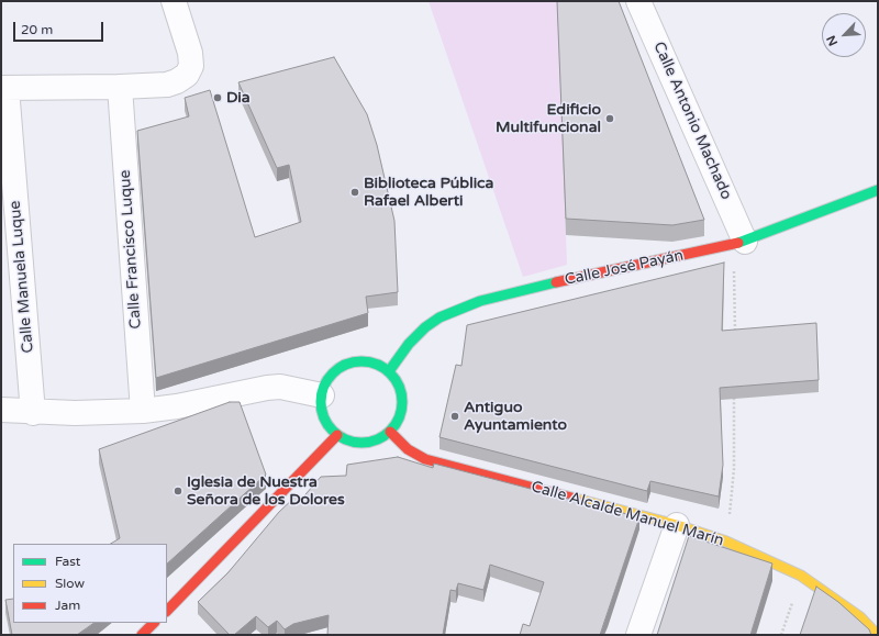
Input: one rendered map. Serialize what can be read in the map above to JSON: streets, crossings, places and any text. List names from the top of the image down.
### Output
{
  "streets": {
    "street": [
      "Calle Antonio Machado",
      "Calle Francisco Luque",
      "Calle José Payán",
      "Calle Manuela Luque",
      "Calle Alcalde Manuel Marín"
    ]
  },
  "crossings": [
    ["Calle Antonio Machado", "Calle José Payán"],
    ["Calle José Payán", "Calle Alcalde Manuel Marín"]
  ],
  "places": [
    "Dia",
    "Edificio Multifuncional",
    "Biblioteca Pública Rafael Alberti",
    "Antiguo Ayuntamiento",
    "Iglesia de Nuestra Señora de los Dolores"
  ],
  "legend": ["Fast", "Slow", "Jam"],
  "scale_bar": "20 m",
  "north": "bottom left"
}
